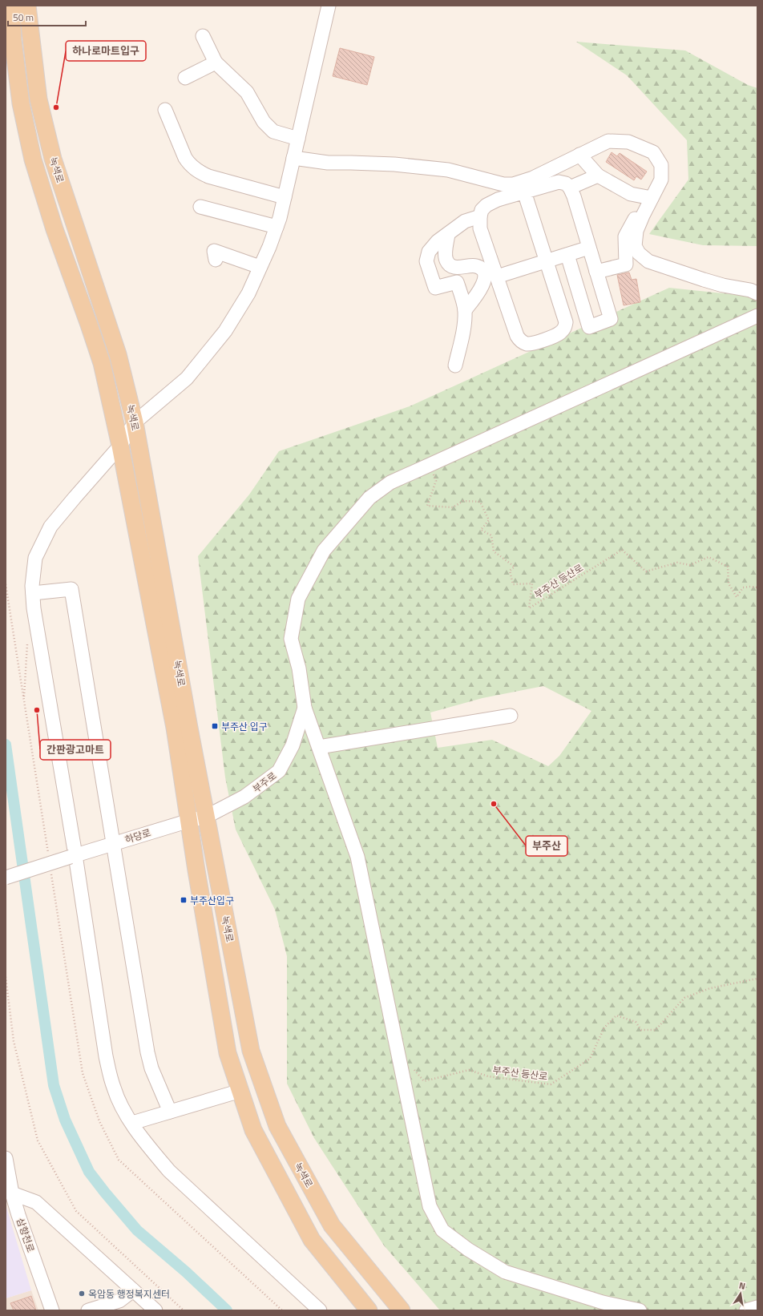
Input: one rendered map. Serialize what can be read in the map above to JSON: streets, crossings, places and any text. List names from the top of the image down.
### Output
{
  "streets": {
    "main road": ["녹색로"],
    "street": ["부주로", "하당로", "삼향천로"],
    "path": ["부주산 등산로"]
  },
  "crossings": [
    ["녹색로", "부주로"],
    ["녹색로", "하당로"],
    ["부주로", "하당로"]
  ],
  "places": {
    "other": [
      "하나로마트입구",
      "간판광고마트",
      "부주산",
      "옥암동 행정복지센터"
    ],
    "transit": ["부주산 입구", "부주산입구"]
  },
  "scale_bar": "50 m",
  "north": "top"
}
